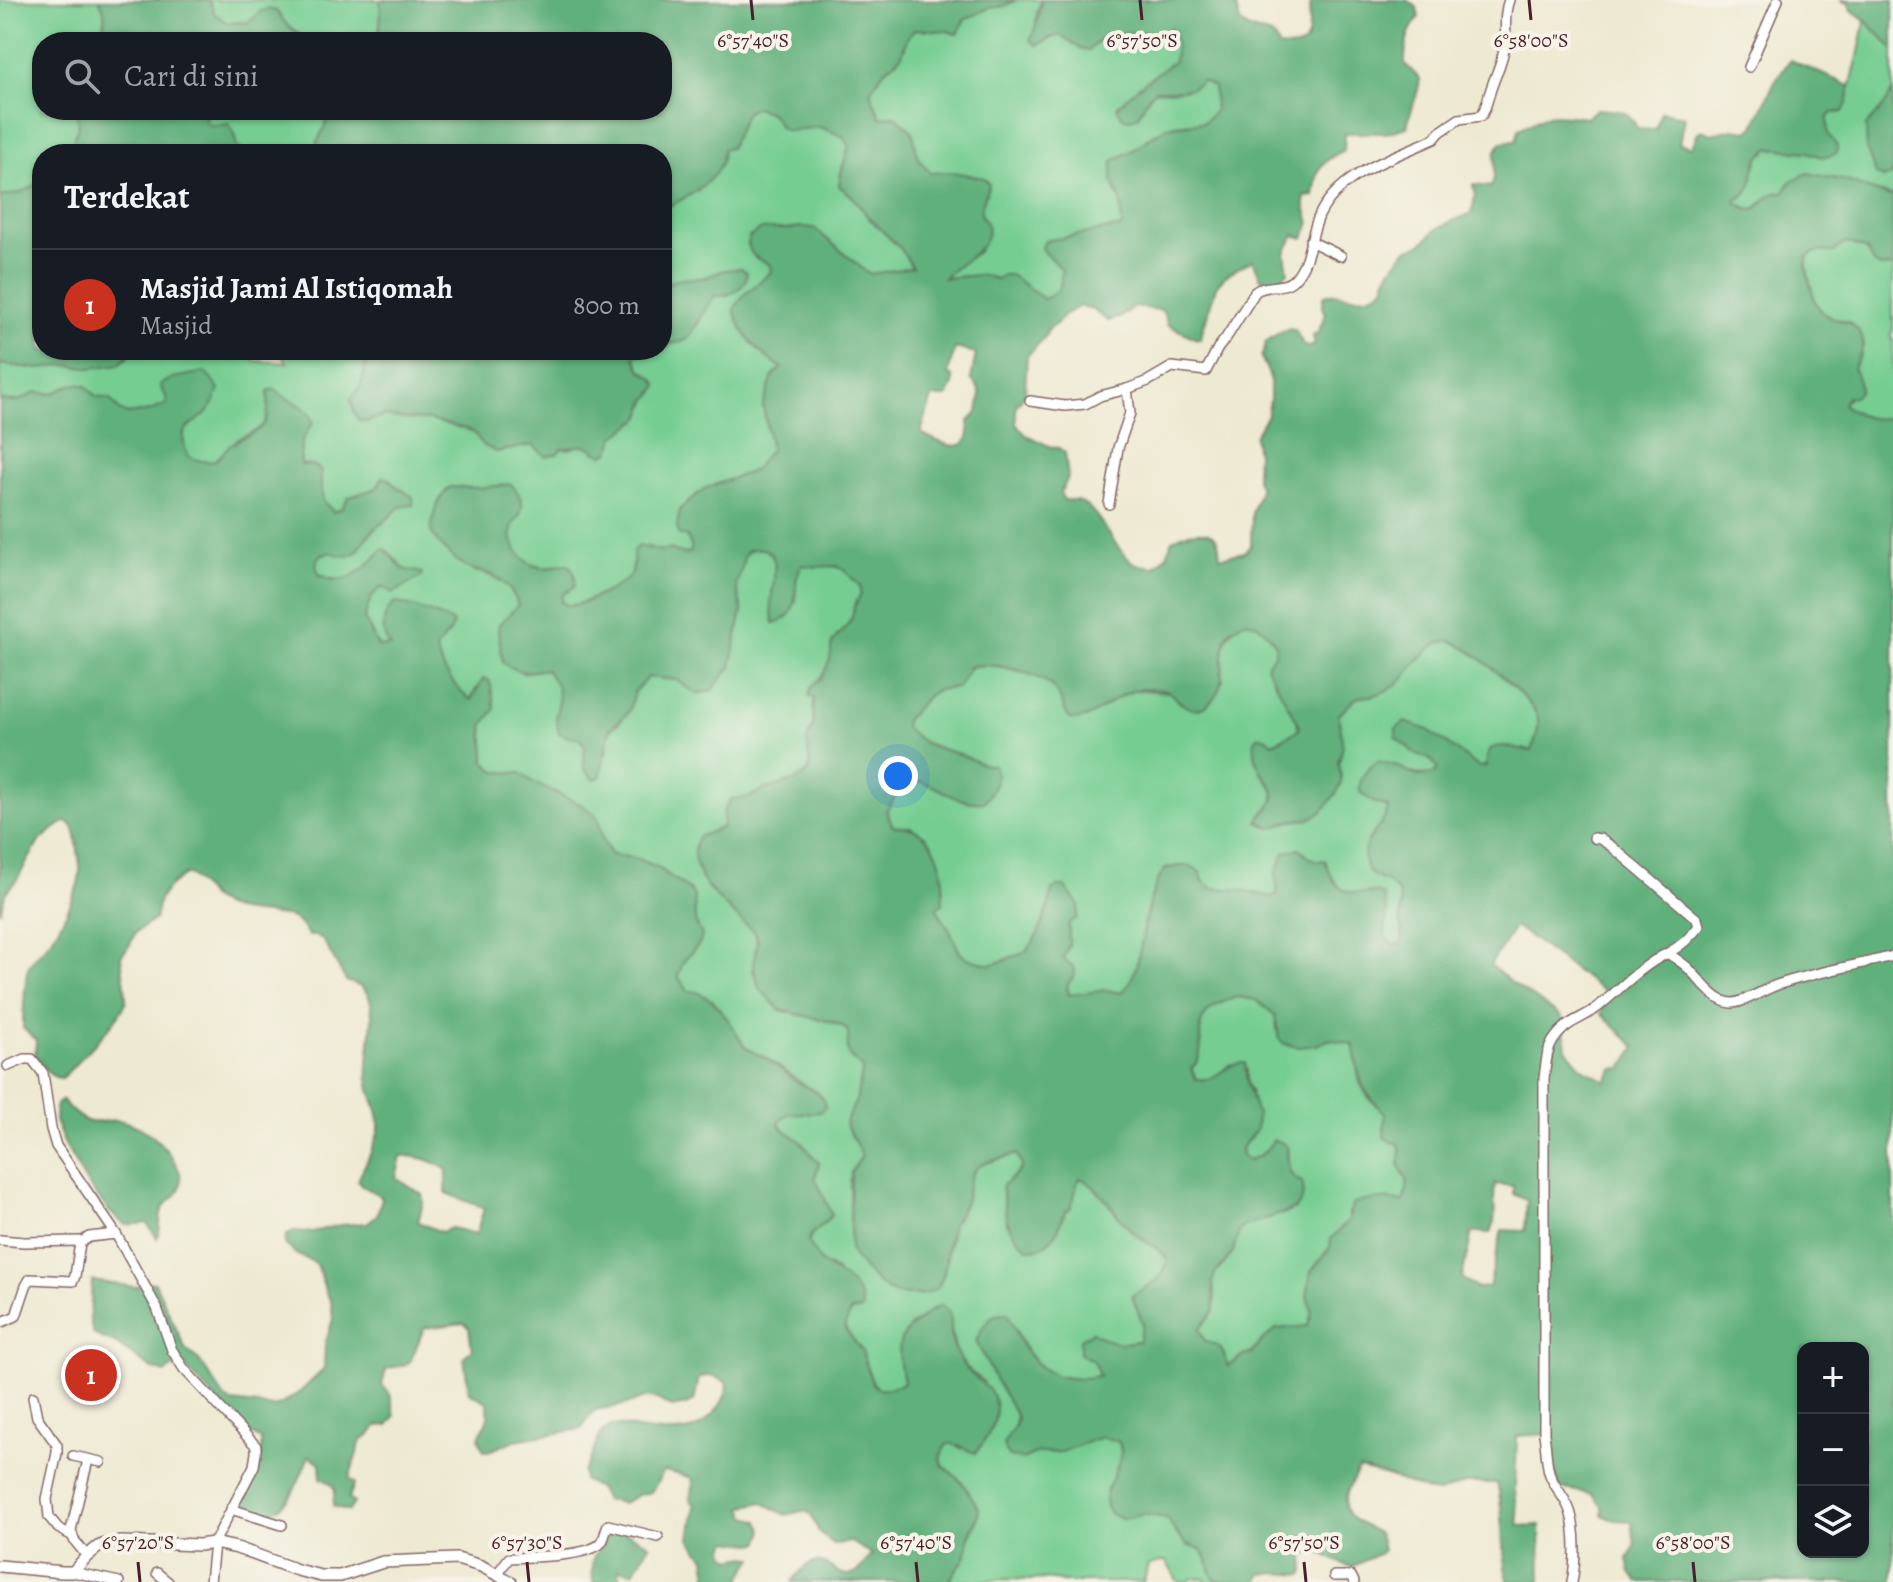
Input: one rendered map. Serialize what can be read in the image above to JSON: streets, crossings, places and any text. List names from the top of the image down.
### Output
{
  "page": {
    "search": "Cari di sini",
    "heading": "Terdekat",
    "list": [
      {
        "mark": "1",
        "name": "Masjid Jami Al Istiqomah",
        "note": "Masjid",
        "value": "800 m"
      }
    ],
    "map_buttons": ["+", "−"],
    "pins": "1"
  },
  "coordinates": [
    "6°57'40\"S",
    "6°57'50\"S",
    "6°58'00\"S",
    "6°57'20\"S",
    "6°57'30\"S"
  ]
}
